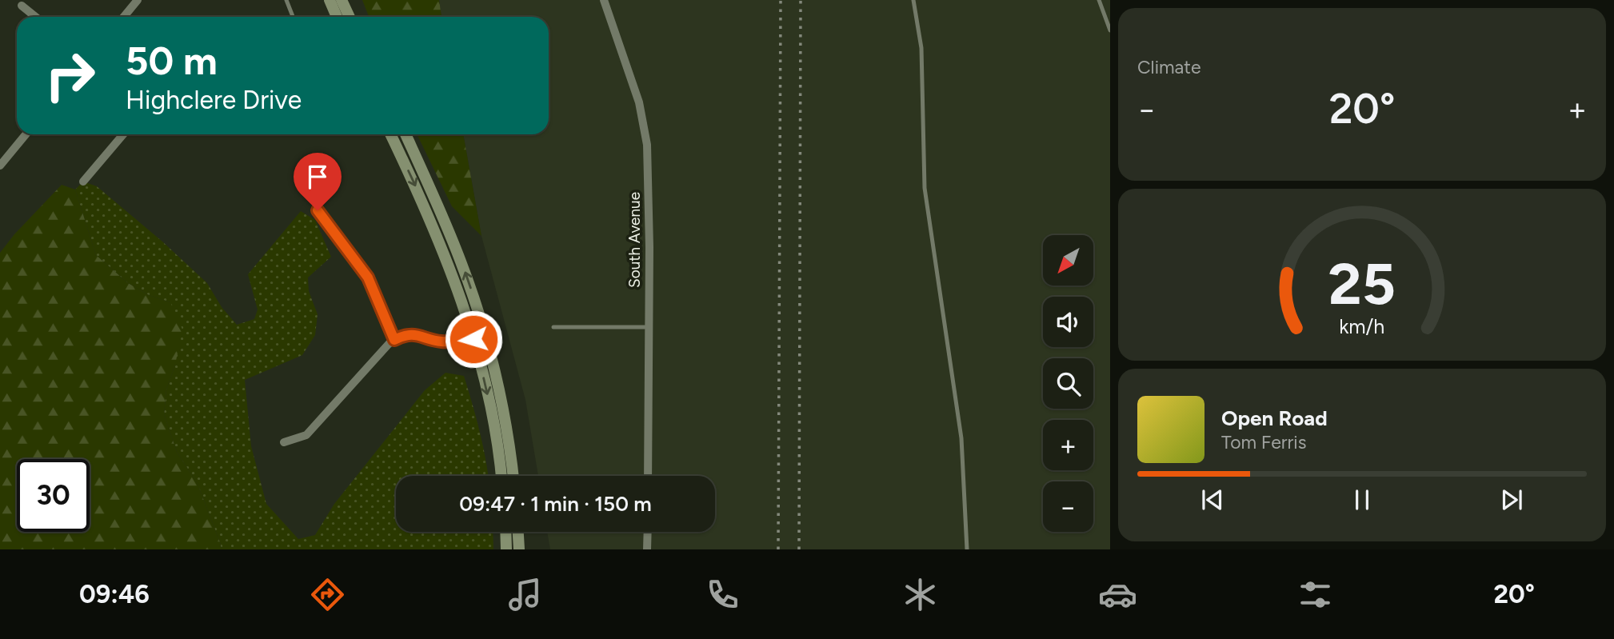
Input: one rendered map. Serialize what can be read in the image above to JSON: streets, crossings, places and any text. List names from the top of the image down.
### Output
{
  "streets": {
    "street": ["South Avenue"]
  },
  "north": "bottom left",
  "page": {
    "tile": "Climate",
    "turn": ["50 m", "Highclere Drive"],
    "heat": ["−", "20°", "+"],
    "map_buttons": ["+", "−"],
    "song": ["Open Road", "Tom Ferris"],
    "limit": "30",
    "trip": "09:47 · 1 min · 150 m",
    "tabs": ["09:46", "20°"],
    "gauge": ["25", "km/h"]
  }
}
